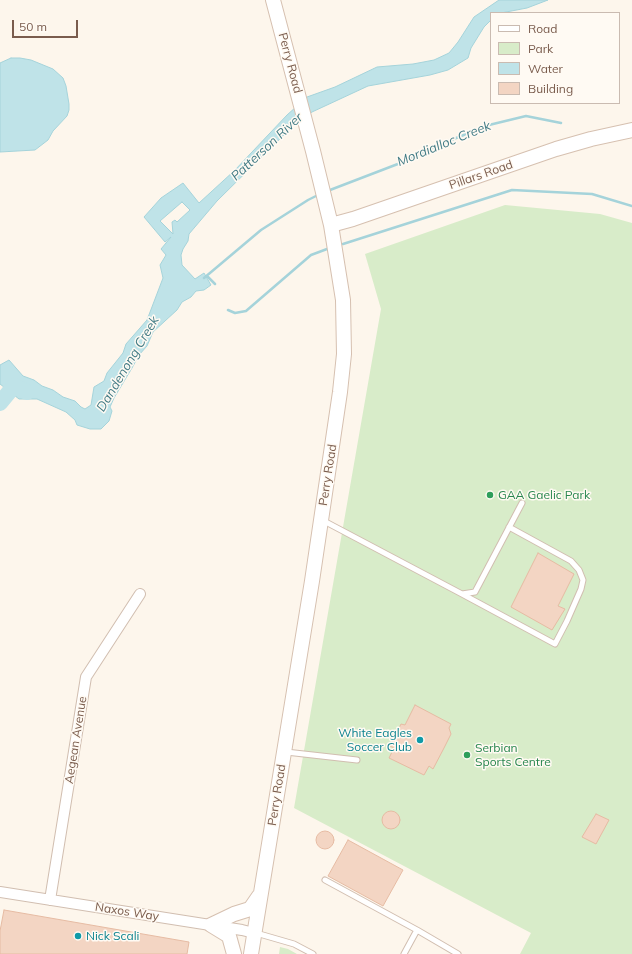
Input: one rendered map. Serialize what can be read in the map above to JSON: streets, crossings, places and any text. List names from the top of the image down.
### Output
{
  "streets": {
    "main road": ["Perry Road", "Pillars Road"],
    "street": ["Aegean Avenue", "Naxos Way"]
  },
  "crossings": [
    ["Perry Road", "Pillars Road"],
    ["Perry Road", "Naxos Way"],
    ["Aegean Avenue", "Naxos Way"]
  ],
  "water": ["Mordialloc Creek", "Patterson River", "Dandenong Creek"],
  "places": [
    "GAA Gaelic Park",
    "White Eagles Soccer Club",
    "Serbian Sports Centre",
    "Nick Scali"
  ],
  "legend": [
    "Road",
    "Park",
    "Water",
    "Building"
  ],
  "scale_bar": "50 m"
}
